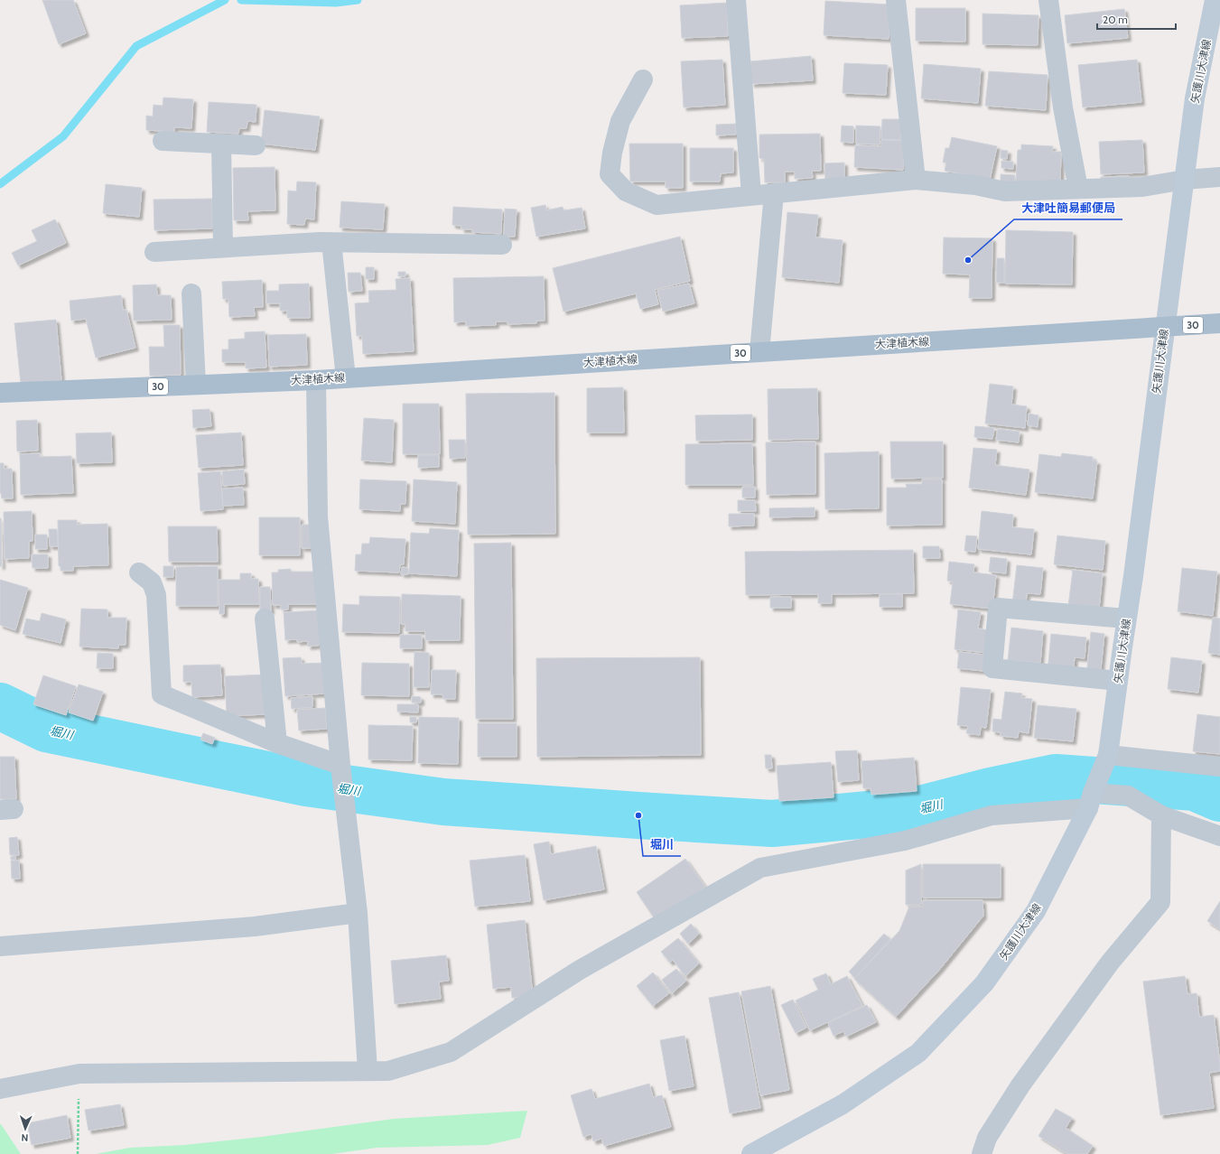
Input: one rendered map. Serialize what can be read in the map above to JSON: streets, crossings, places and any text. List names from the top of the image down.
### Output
{
  "streets": {
    "main road": ["矢護川大津線", "30", "大津植木線"]
  },
  "crossings": [
    ["矢護川大津線", "大津植木線"]
  ],
  "water": ["堀川"],
  "places": ["大津吐簡易郵便局", "堀川"],
  "scale_bar": "20 m",
  "north": "bottom"
}
